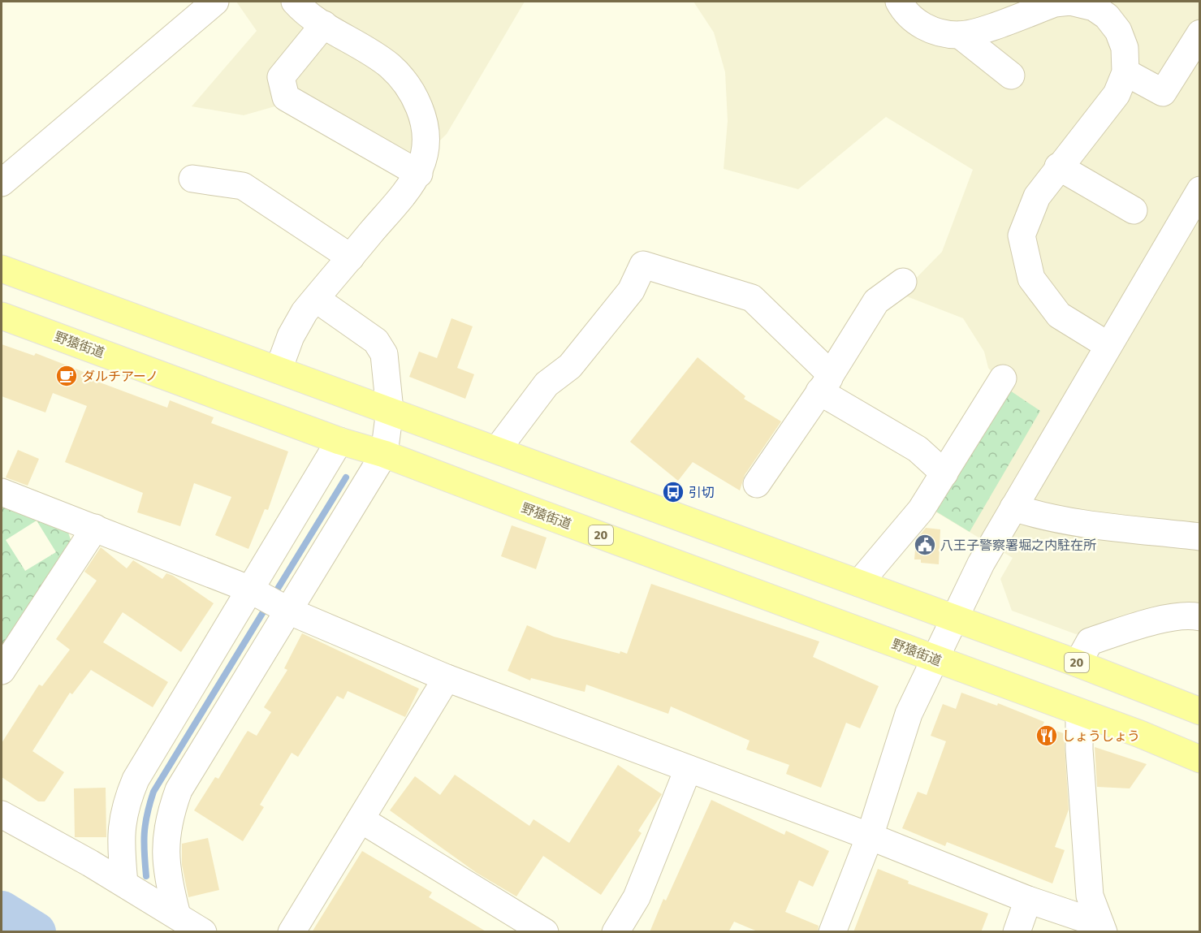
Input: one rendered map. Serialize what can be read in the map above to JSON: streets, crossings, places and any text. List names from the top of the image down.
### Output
{
  "streets": {
    "main road": ["野猿街道", "20"]
  },
  "places": {
    "cafe": ["ダルチアーノ"],
    "bus stop": ["引切"],
    "public building": ["八王子警察署堀之内駐在所"],
    "restaurant": ["しょうしょう"]
  }
}
